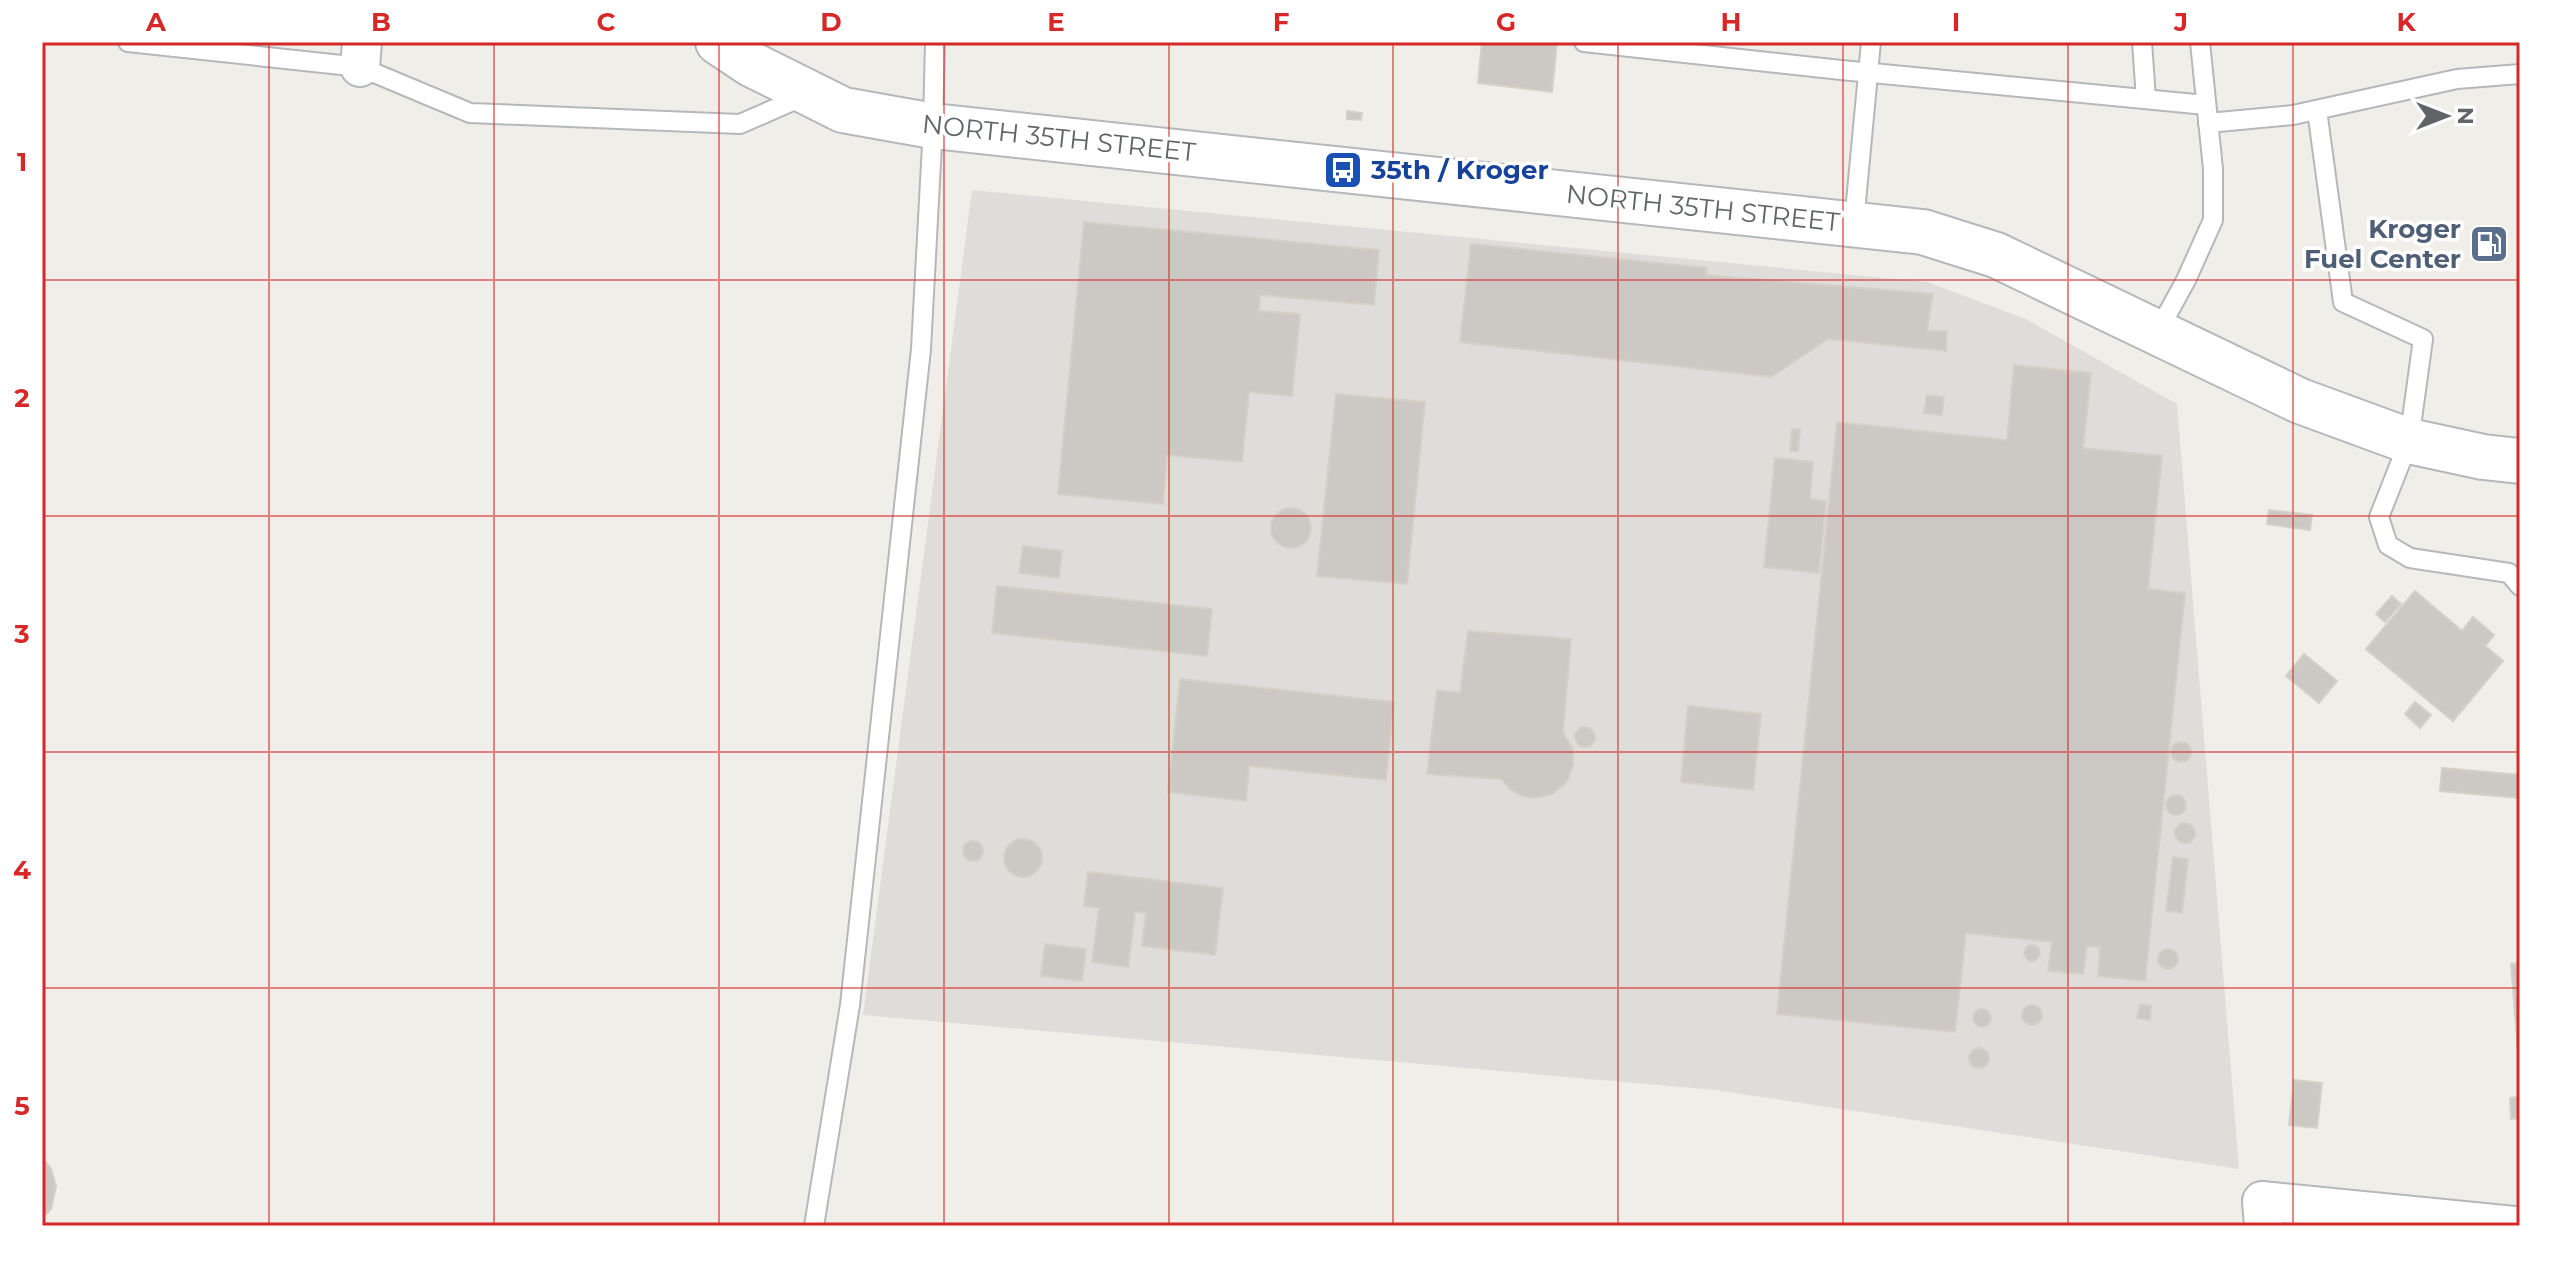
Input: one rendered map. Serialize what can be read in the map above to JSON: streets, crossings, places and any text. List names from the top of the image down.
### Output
{
  "streets": {
    "street": ["NORTH 35TH STREET"]
  },
  "places": {
    "bus stop": ["35th / Kroger"],
    "fuel station": ["Kroger Fuel Center"]
  },
  "north": "right",
  "grid": {
    "columns": [
      "A",
      "B",
      "C",
      "D",
      "E",
      "F",
      "G",
      "H",
      "I",
      "J",
      "K"
    ],
    "rows": [
      "1",
      "2",
      "3",
      "4",
      "5"
    ]
  }
}
